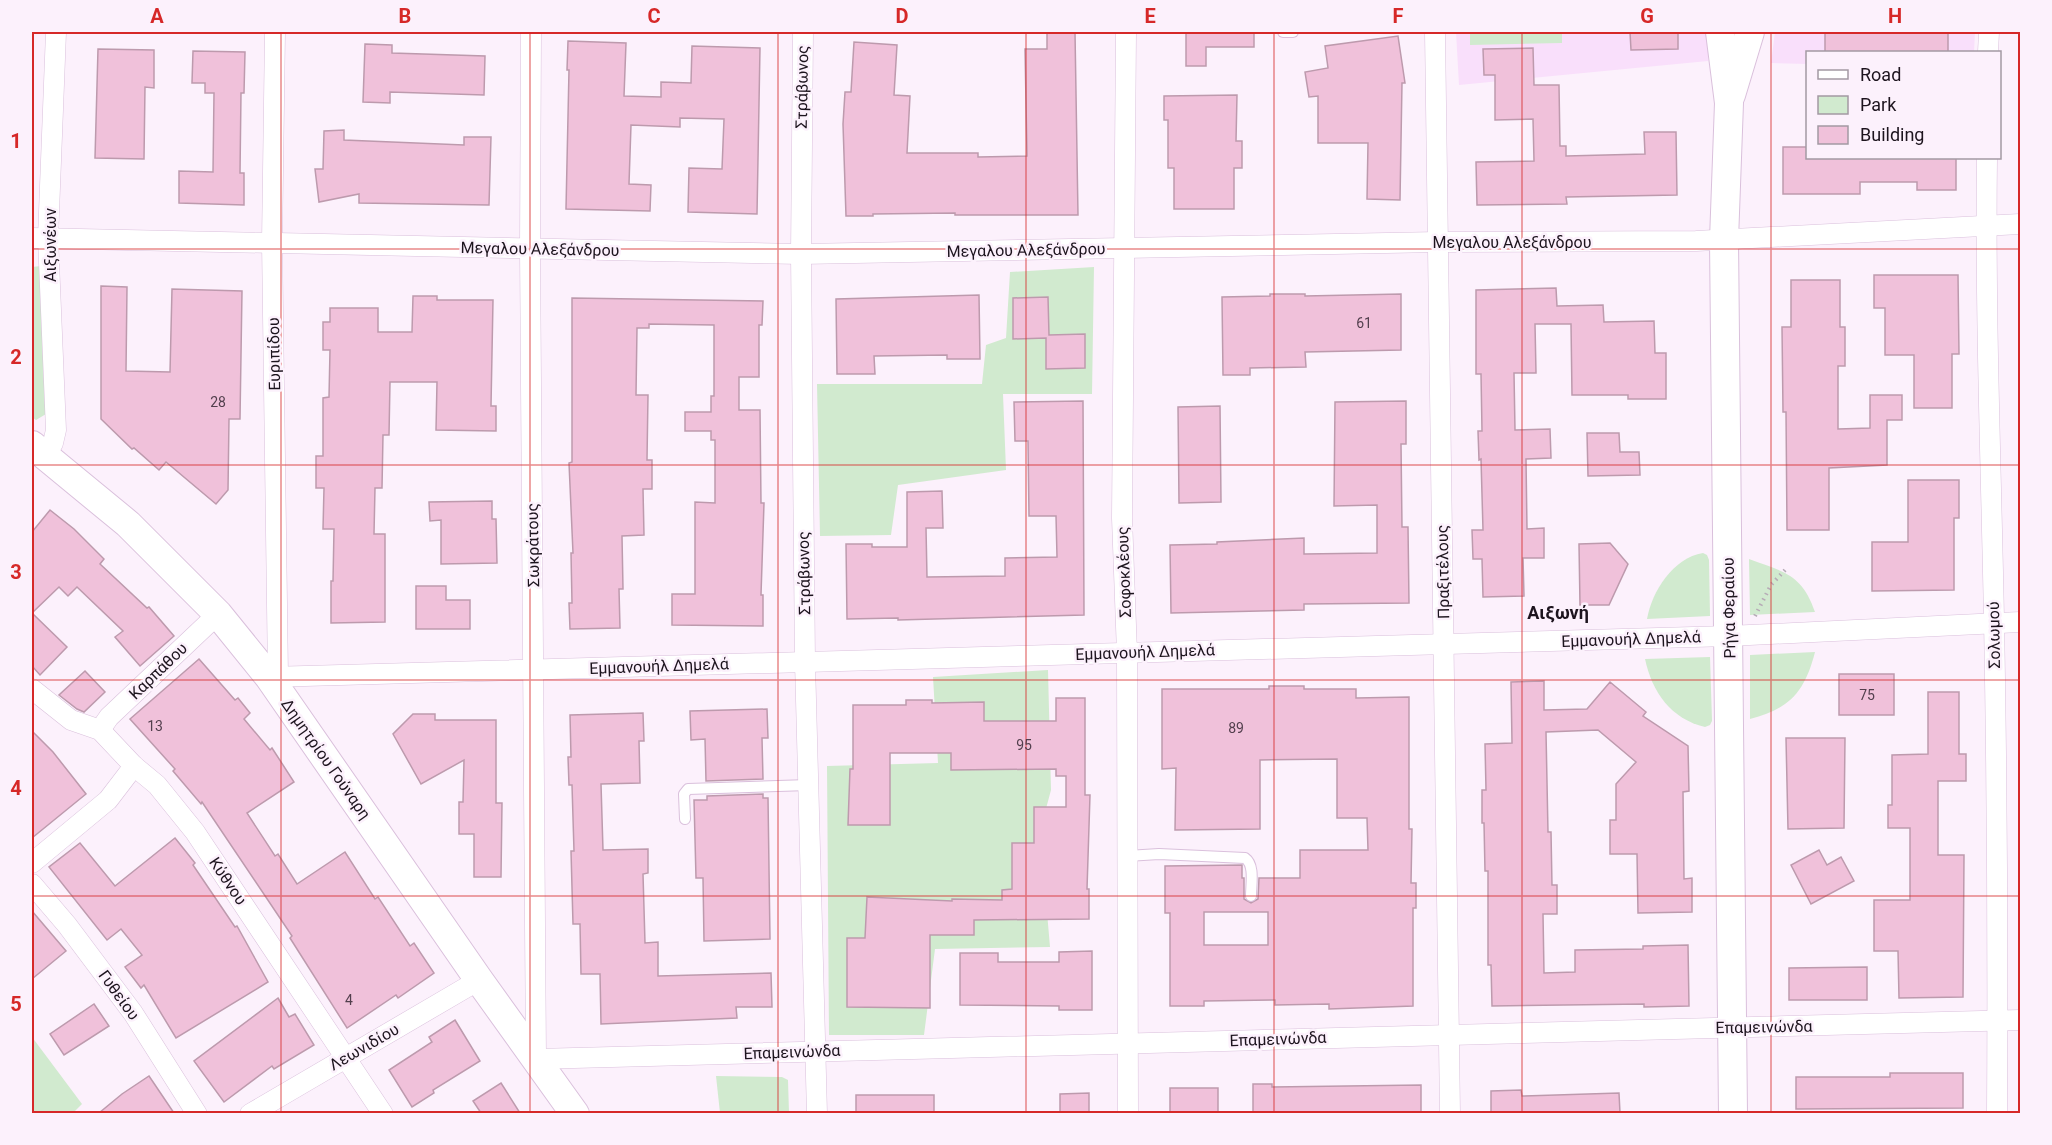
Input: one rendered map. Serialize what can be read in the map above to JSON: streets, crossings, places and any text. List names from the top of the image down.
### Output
{
  "streets": {
    "street": [
      "Στράβωνος",
      "Μεγαλου Αλεξάνδρου",
      "Αιξωνέων",
      "Ευριπίδου",
      "Σωκράτους",
      "Σοφοκλέους",
      "Πραξιτέλους",
      "Ρήγα Φεραίου",
      "Σολωμού",
      "Εμμανουήλ Δημελά",
      "Καρπάθου",
      "Δημητρίου Γούναρη",
      "Κύθνου",
      "Γυθείου",
      "Επαμεινώνδα",
      "Λεωνιδίου"
    ]
  },
  "crossings": [
    ["Στράβωνος", "Μεγαλου Αλεξάνδρου"],
    ["Στράβωνος", "Εμμανουήλ Δημελά"],
    ["Στράβωνος", "Επαμεινώνδα"],
    ["Μεγαλου Αλεξάνδρου", "Αιξωνέων"],
    ["Μεγαλου Αλεξάνδρου", "Ευριπίδου"],
    ["Μεγαλου Αλεξάνδρου", "Σωκράτους"],
    ["Μεγαλου Αλεξάνδρου", "Σοφοκλέους"],
    ["Μεγαλου Αλεξάνδρου", "Πραξιτέλους"],
    ["Μεγαλου Αλεξάνδρου", "Ρήγα Φεραίου"],
    ["Μεγαλου Αλεξάνδρου", "Σολωμού"],
    ["Αιξωνέων", "Δημητρίου Γούναρη"],
    ["Ευριπίδου", "Εμμανουήλ Δημελά"],
    ["Ευριπίδου", "Δημητρίου Γούναρη"],
    ["Σωκράτους", "Εμμανουήλ Δημελά"],
    ["Σωκράτους", "Δημητρίου Γούναρη"],
    ["Σωκράτους", "Επαμεινώνδα"],
    ["Σοφοκλέους", "Εμμανουήλ Δημελά"],
    ["Σοφοκλέους", "Επαμεινώνδα"],
    ["Πραξιτέλους", "Εμμανουήλ Δημελά"],
    ["Πραξιτέλους", "Επαμεινώνδα"],
    ["Ρήγα Φεραίου", "Εμμανουήλ Δημελά"],
    ["Ρήγα Φεραίου", "Επαμεινώνδα"],
    ["Σολωμού", "Εμμανουήλ Δημελά"],
    ["Σολωμού", "Επαμεινώνδα"],
    ["Εμμανουήλ Δημελά", "Δημητρίου Γούναρη"],
    ["Καρπάθου", "Δημητρίου Γούναρη"],
    ["Καρπάθου", "Κύθνου"],
    ["Δημητρίου Γούναρη", "Επαμεινώνδα"],
    ["Δημητρίου Γούναρη", "Λεωνιδίου"],
    ["Κύθνου", "Λεωνιδίου"]
  ],
  "districts": ["Αιξωνή"],
  "house_numbers": [
    "61",
    "28",
    "75",
    "13",
    "89",
    "95",
    "4"
  ],
  "legend": ["Road", "Park", "Building"],
  "grid": {
    "columns": [
      "A",
      "B",
      "C",
      "D",
      "E",
      "F",
      "G",
      "H"
    ],
    "rows": [
      "1",
      "2",
      "3",
      "4",
      "5"
    ]
  }
}
